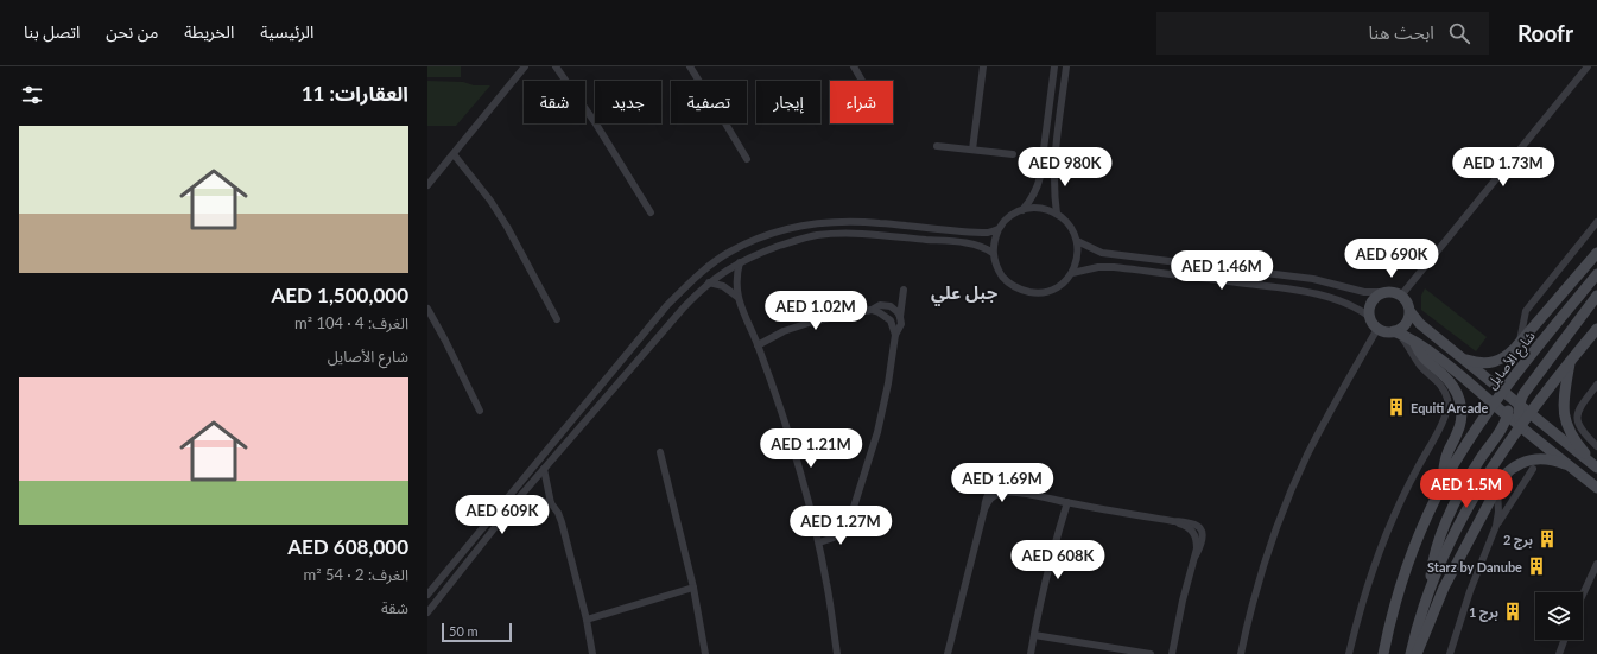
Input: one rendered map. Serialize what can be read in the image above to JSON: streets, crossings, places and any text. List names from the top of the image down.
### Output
{
  "streets": {
    "main road": ["شارع الأصايل"]
  },
  "districts": ["جبل علي"],
  "places": {
    "building": [
      "Equiti Arcade",
      "برج 2",
      "Starz by Danube",
      "برج 1"
    ]
  },
  "scale_bar": "50 m",
  "page": {
    "header": "Roofr",
    "search": "ابحث هنا",
    "nav": [
      "الرئيسية",
      "الخريطة",
      "من نحن",
      "اتصل بنا"
    ],
    "heading": "العقارات: 11",
    "chip": [
      "شراء",
      "إيجار",
      "تصفية",
      "جديد",
      "شقة"
    ],
    "list": [
      {
        "name": "AED 1,500,000",
        "note": "الغرف: 4 · 104 m² · شارع الأصايل"
      },
      {
        "name": "AED 608,000",
        "note": "الغرف: 2 · 54 m² · شقة"
      }
    ],
    "price": [
      "AED 980K",
      "AED 1.73M",
      "AED 690K",
      "AED 1.46M",
      "AED 1.02M",
      "AED 1.21M",
      "AED 1.69M",
      "AED 1.5M",
      "AED 609K",
      "AED 1.27M",
      "AED 608K"
    ],
    "scale": "50 m"
  }
}
